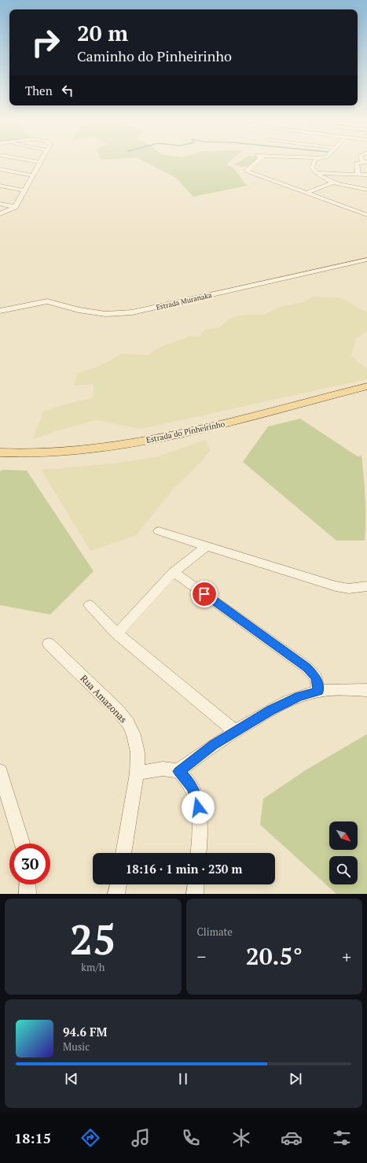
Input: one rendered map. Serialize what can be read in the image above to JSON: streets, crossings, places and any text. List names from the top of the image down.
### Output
{
  "streets": {
    "main road": ["Estrada do Pinheirinho"],
    "street": ["Estrada Muranaka", "Rua Amazonas"]
  },
  "north": "bottom right",
  "page": {
    "turn": ["20 m", "Caminho do Pinheirinho"],
    "then": "Then",
    "limit": "30",
    "trip": "18:16 · 1 min · 230 m",
    "tile": [
      ["25", "km/h"],
      "Climate"
    ],
    "heat": ["−", "20.5°", "+"],
    "song": ["94.6 FM", "Music"],
    "tabs": "18:15"
  }
}
